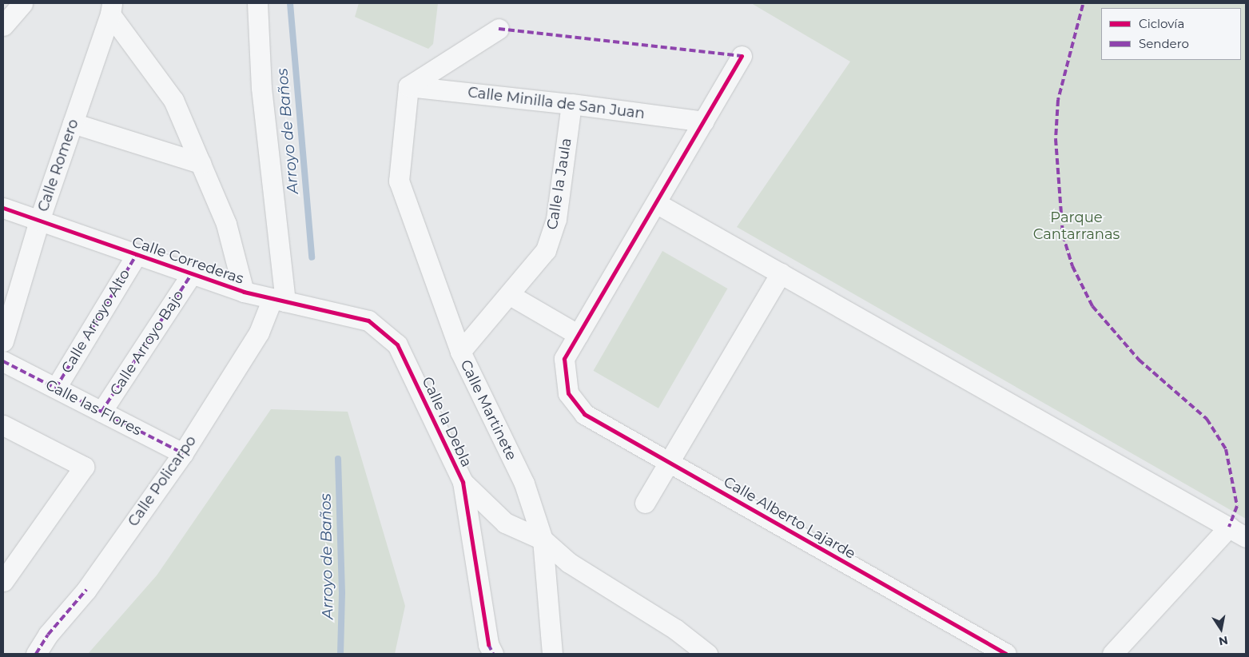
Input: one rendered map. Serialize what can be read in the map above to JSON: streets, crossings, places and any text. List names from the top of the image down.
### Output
{
  "streets": {
    "street": [
      "Calle Minilla de San Juan",
      "Calle Romero",
      "Calle la Jaula",
      "Calle Correderas",
      "Calle Arroyo Alto",
      "Calle Arroyo Bajo",
      "Calle las Flores",
      "Calle Martinete",
      "Calle la Debla",
      "Calle Policarpo",
      "Calle Alberto Lajarde"
    ]
  },
  "crossings": [
    ["Calle Minilla de San Juan", "Calle la Jaula"],
    ["Calle Minilla de San Juan", "Calle Martinete"],
    ["Calle Romero", "Calle Correderas"],
    ["Calle la Jaula", "Calle Martinete"],
    ["Calle Correderas", "Calle Arroyo Alto"],
    ["Calle Correderas", "Calle Arroyo Bajo"],
    ["Calle Correderas", "Calle la Debla"],
    ["Calle Correderas", "Calle Policarpo"],
    ["Calle Arroyo Alto", "Calle las Flores"],
    ["Calle Arroyo Bajo", "Calle las Flores"],
    ["Calle las Flores", "Calle Policarpo"]
  ],
  "water": ["Arroyo de Baños"],
  "parks": ["Parque Cantarranas"],
  "legend": ["Ciclovía", "Sendero"],
  "north": "bottom"
}
